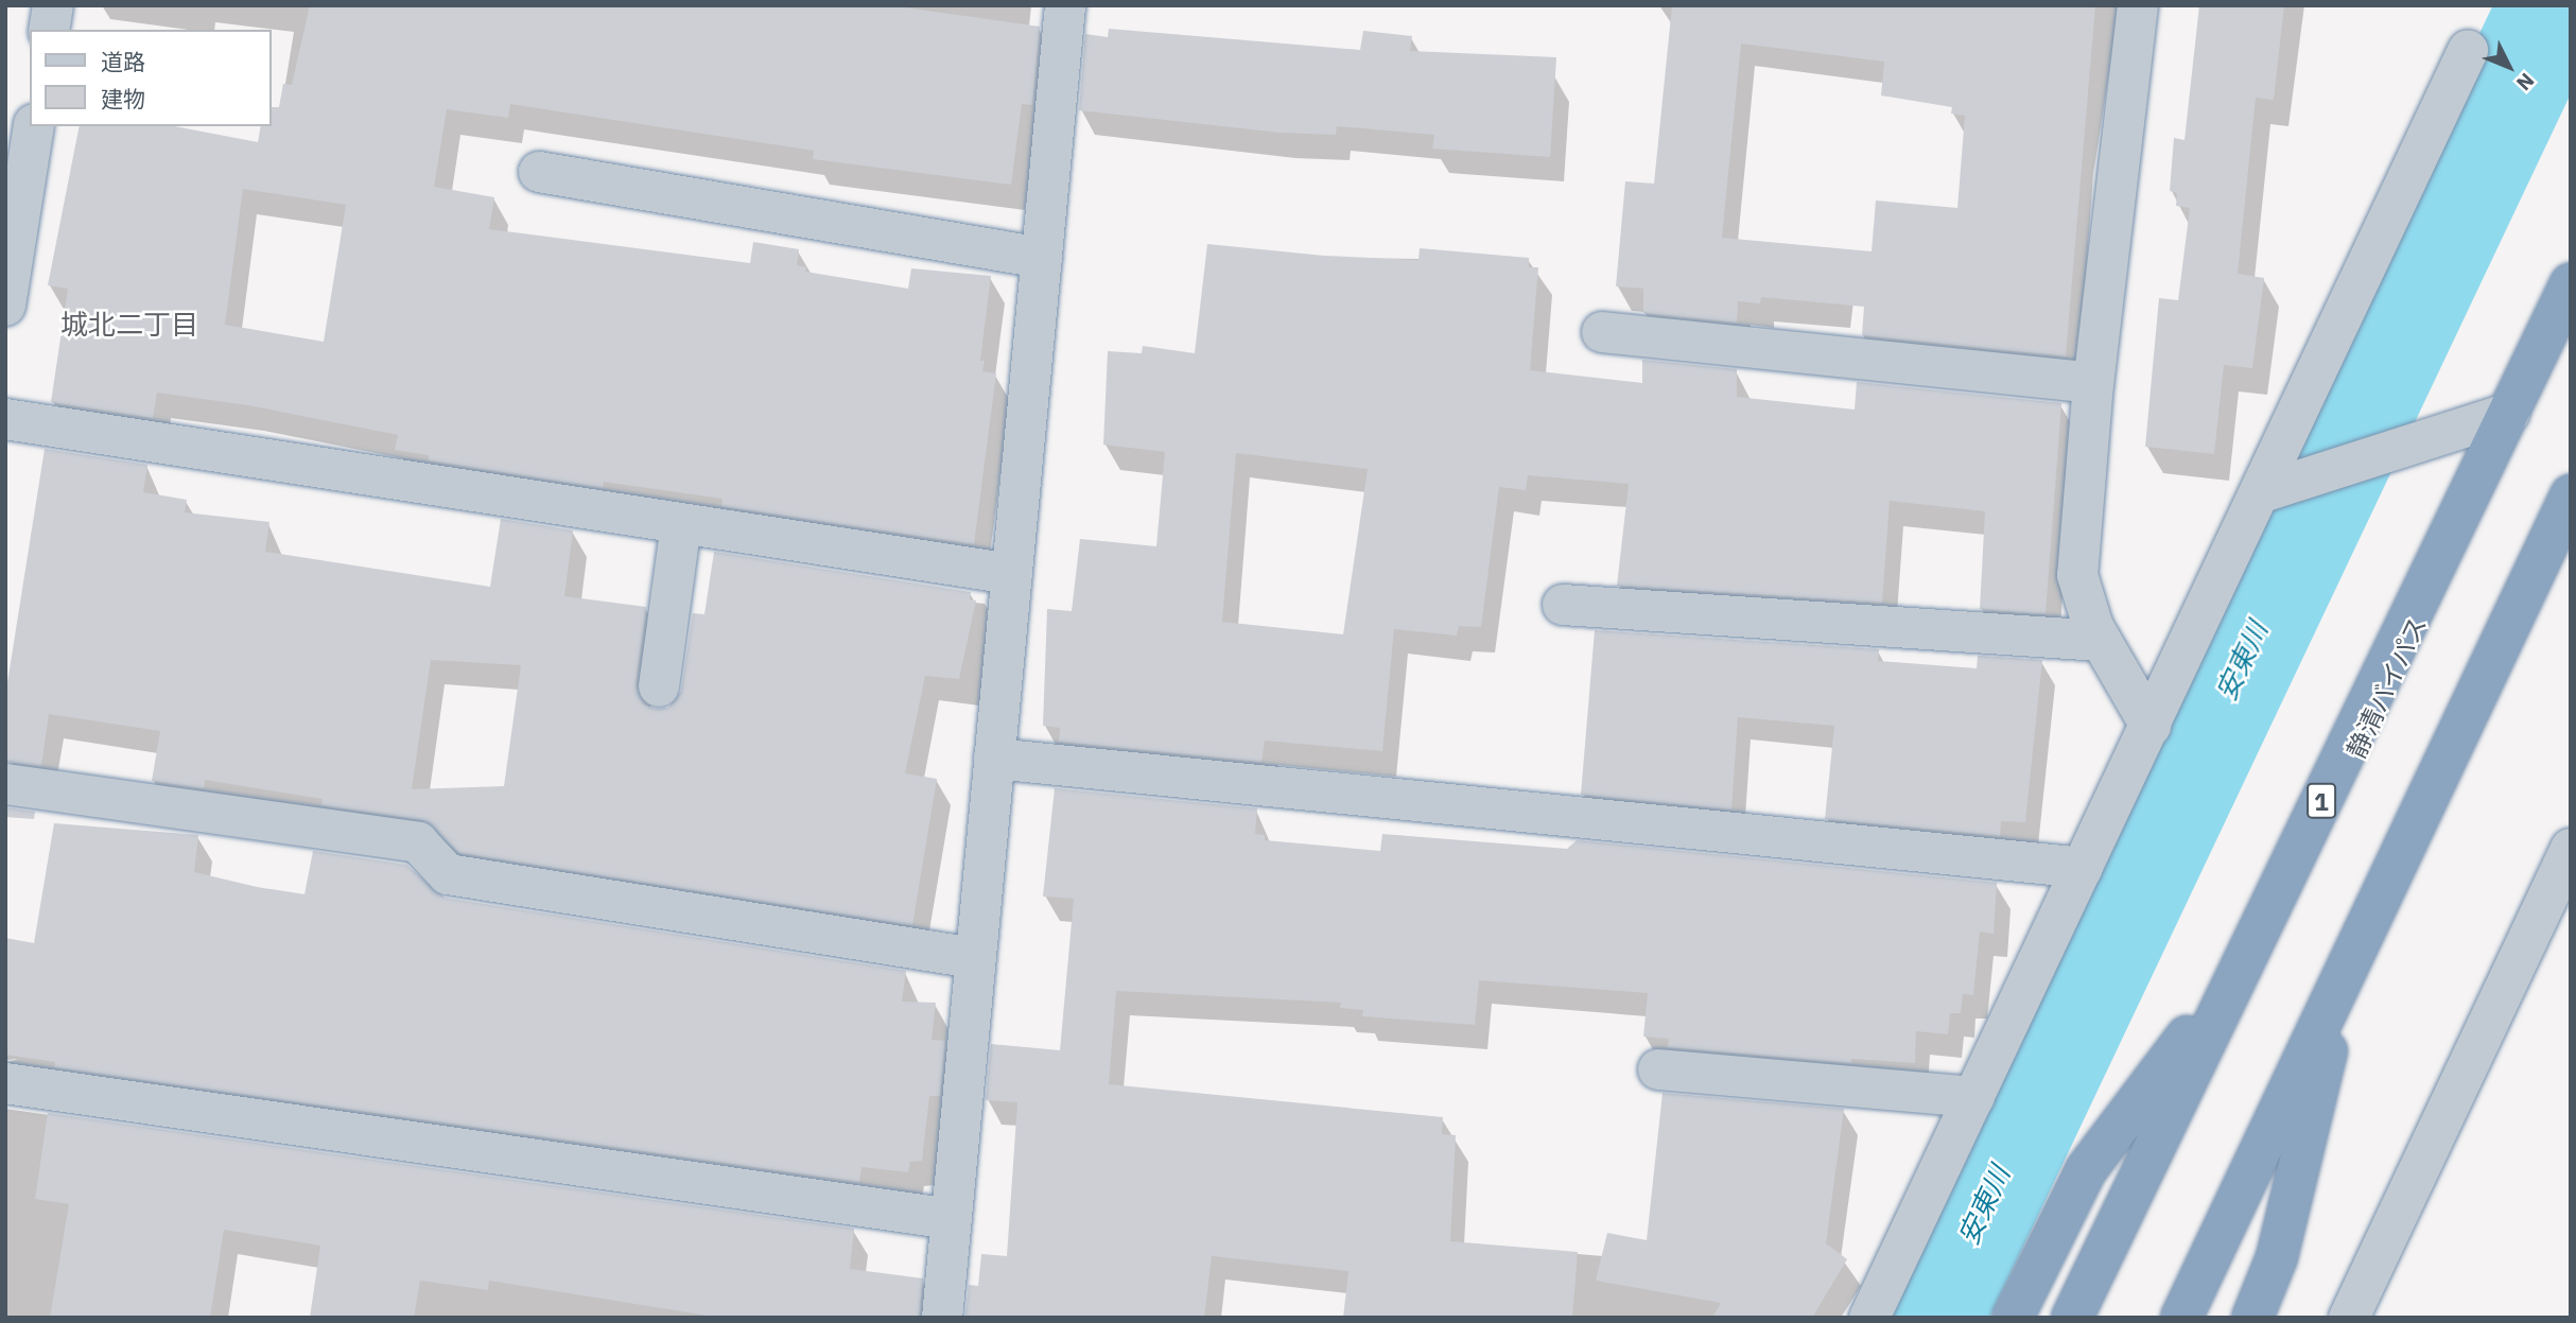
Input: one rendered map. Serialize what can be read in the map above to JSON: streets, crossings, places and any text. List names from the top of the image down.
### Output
{
  "streets": {
    "highway": ["静清バイパス", "1"]
  },
  "districts": ["城北二丁目"],
  "water": ["安東川"],
  "legend": ["道路", "建物"],
  "north": "bottom right"
}
